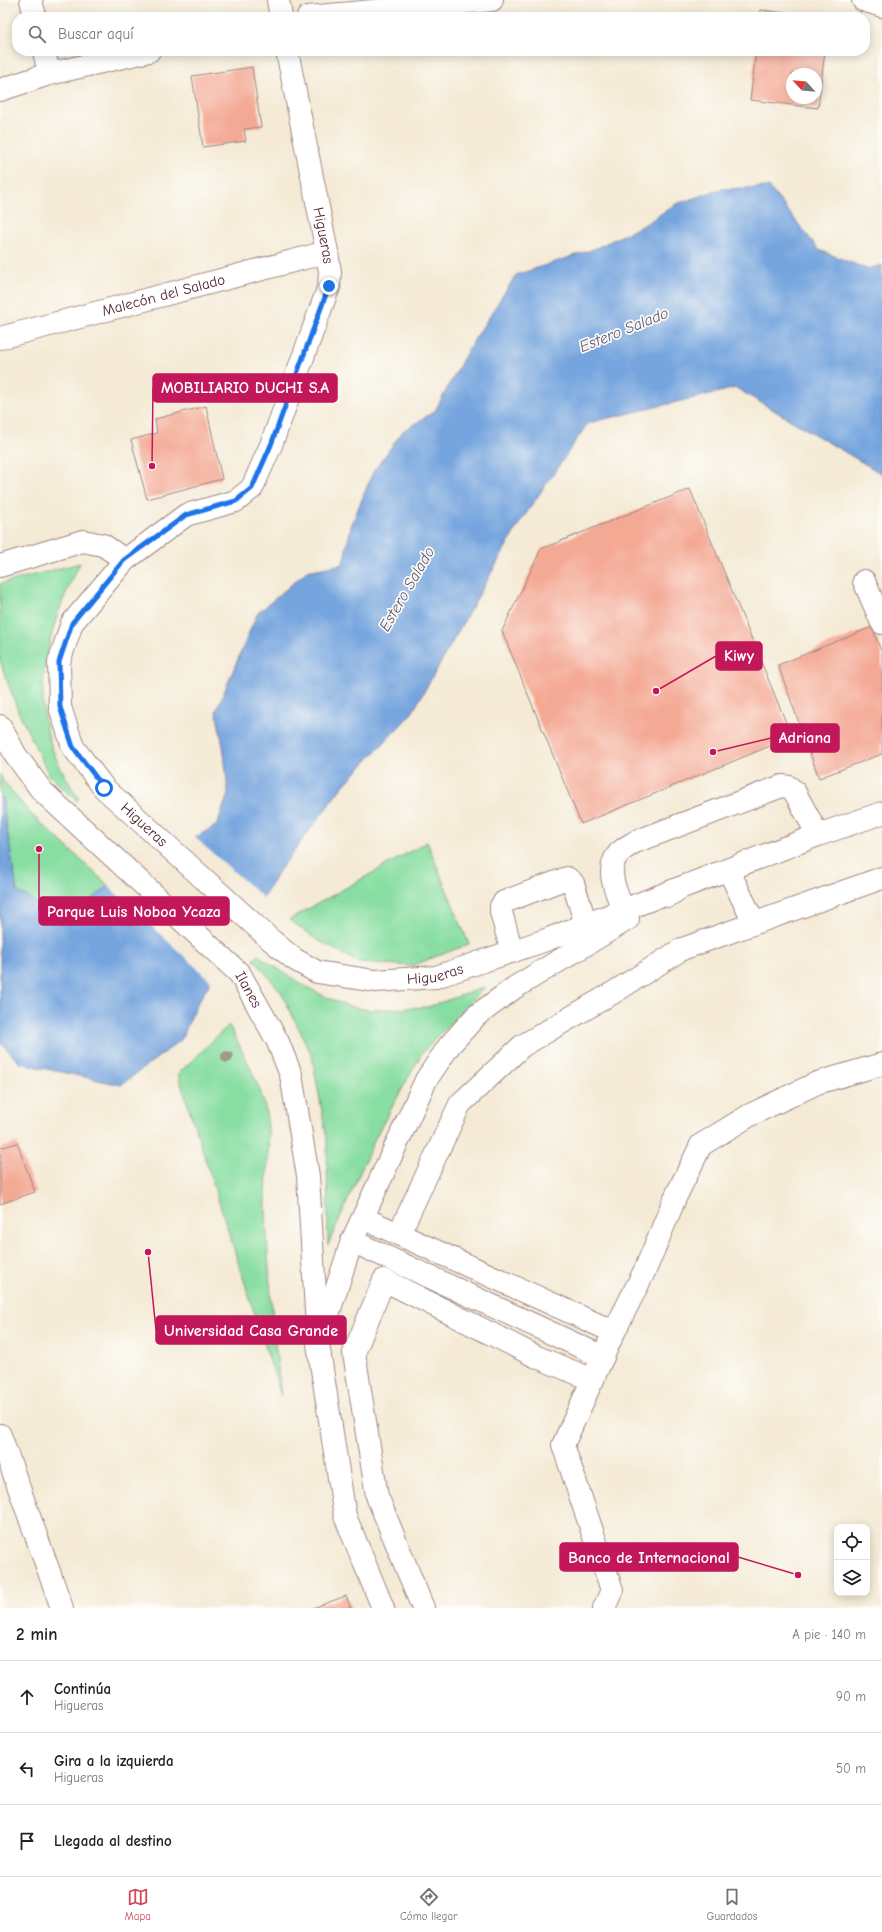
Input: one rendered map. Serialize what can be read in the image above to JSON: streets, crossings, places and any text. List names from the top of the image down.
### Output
{
  "streets": {
    "street": ["Higueras", "Malecón del Salado", "Ilanes"]
  },
  "crossings": [
    ["Higueras", "Malecón del Salado"]
  ],
  "water": ["Estero Salado"],
  "places": [
    "MOBILIARIO DUCHI S.A",
    "Kiwy",
    "Adriana",
    "Parque Luis Noboa Ycaza",
    "Universidad Casa Grande",
    "Banco de Internacional"
  ],
  "north": "top left",
  "page": {
    "search": "Buscar aquí",
    "heading": ["2 min", "A pie · 140 m"],
    "list": [
      ["Continúa", "Higueras", "90 m"],
      ["Gira a la izquierda", "Higueras", "50 m"],
      "Llegada al destino"
    ],
    "nav": ["Mapa", "Cómo llegar", "Guardados"]
  }
}
